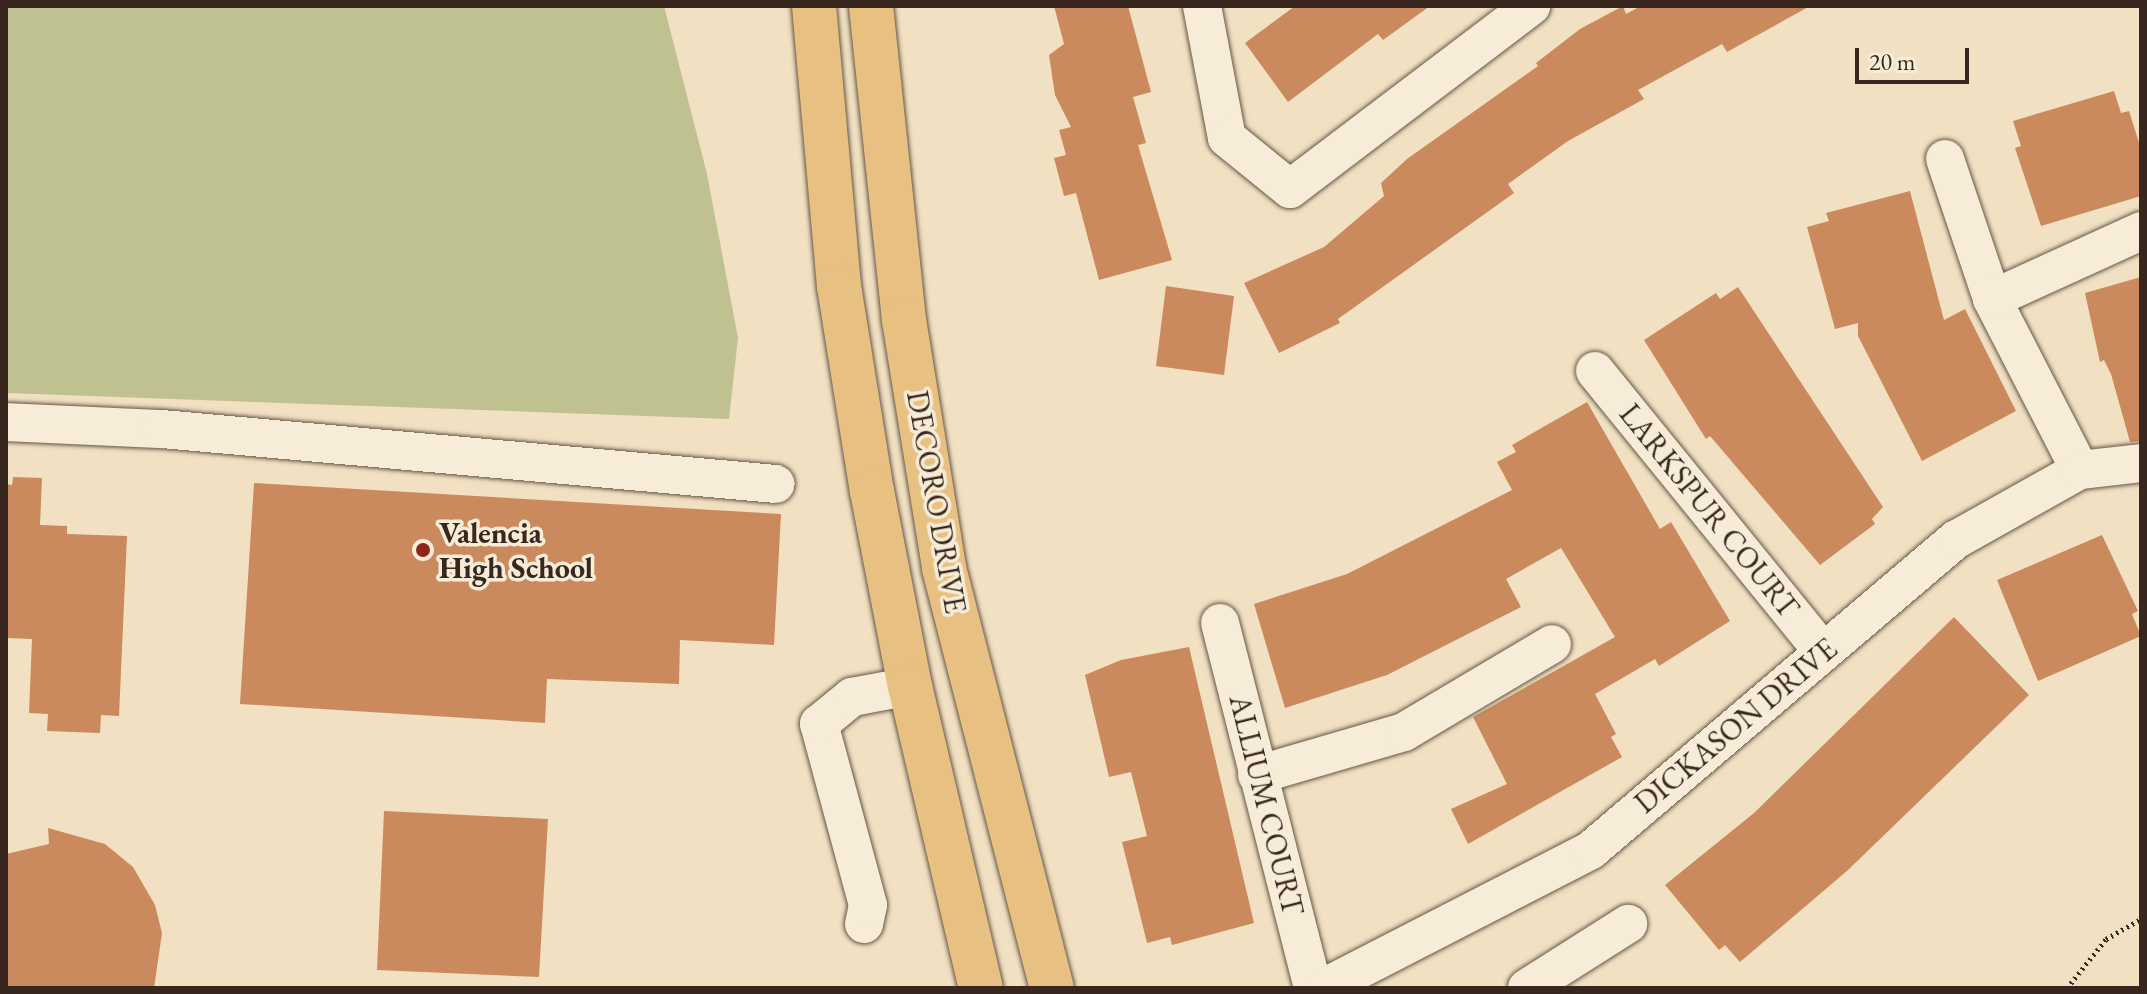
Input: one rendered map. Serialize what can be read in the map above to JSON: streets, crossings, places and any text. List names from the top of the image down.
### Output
{
  "streets": {
    "main road": ["DECORO DRIVE"],
    "street": ["LARKSPUR COURT", "DICKASON DRIVE", "ALLIUM COURT"]
  },
  "crossings": [
    ["LARKSPUR COURT", "DICKASON DRIVE"]
  ],
  "places": ["Valencia High School"],
  "scale_bar": "20 m"
}
